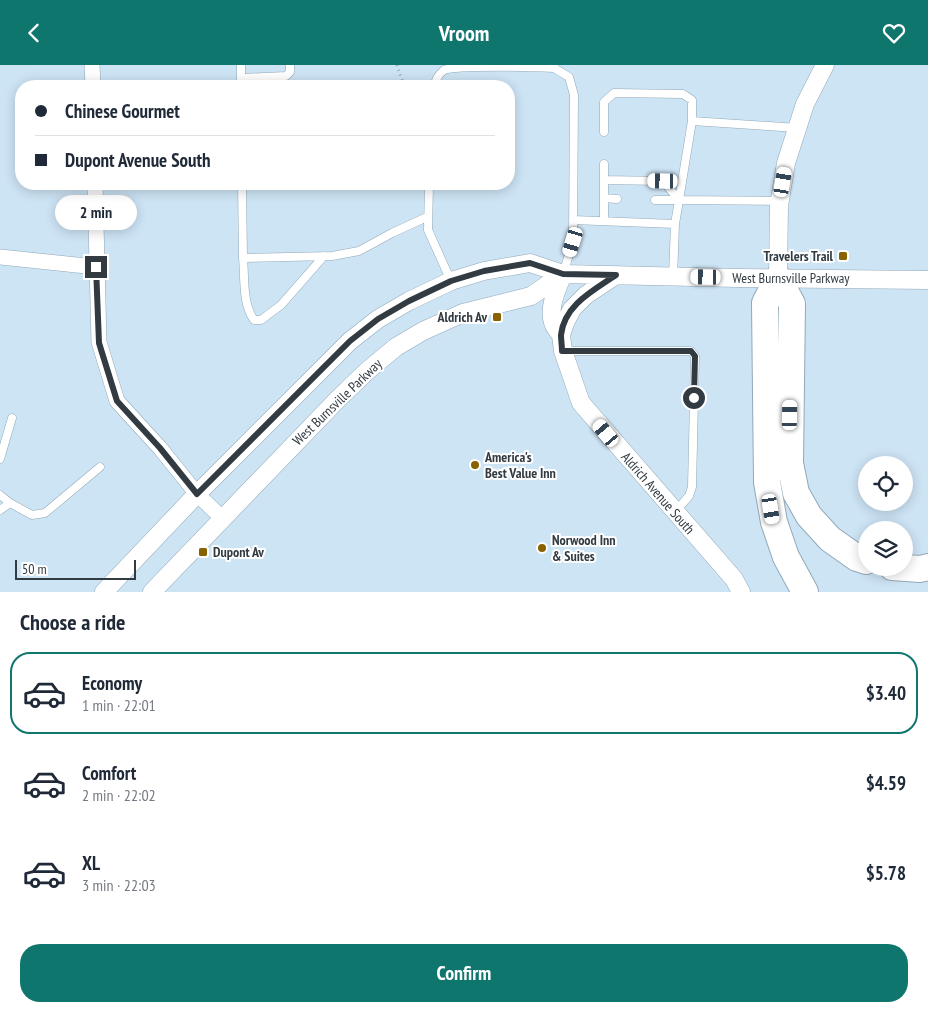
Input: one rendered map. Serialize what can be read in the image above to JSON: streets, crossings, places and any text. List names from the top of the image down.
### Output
{
  "streets": {
    "street": ["West Burnsville Parkway", "Aldrich Avenue South"]
  },
  "crossings": [
    ["West Burnsville Parkway", "Aldrich Avenue South"]
  ],
  "places": {
    "transit": ["Travelers Trail", "Aldrich Av", "Dupont Av"],
    "other": ["America's Best Value Inn", "Norwood Inn & Suites"]
  },
  "scale_bar": "50 m",
  "page": {
    "header": "Vroom",
    "banner": ["Chinese Gourmet", "Dupont Avenue South"],
    "bubble": "2 min",
    "scale": "50 m",
    "heading": "Choose a ride",
    "list": [
      {
        "name": "Economy",
        "note": "1 min · 22:01",
        "value": "$3.40"
      },
      {
        "name": "Comfort",
        "note": "2 min · 22:02",
        "value": "$4.59"
      },
      {
        "name": "XL",
        "note": "3 min · 22:03",
        "value": "$5.78"
      }
    ],
    "buttons": "Confirm"
  }
}
